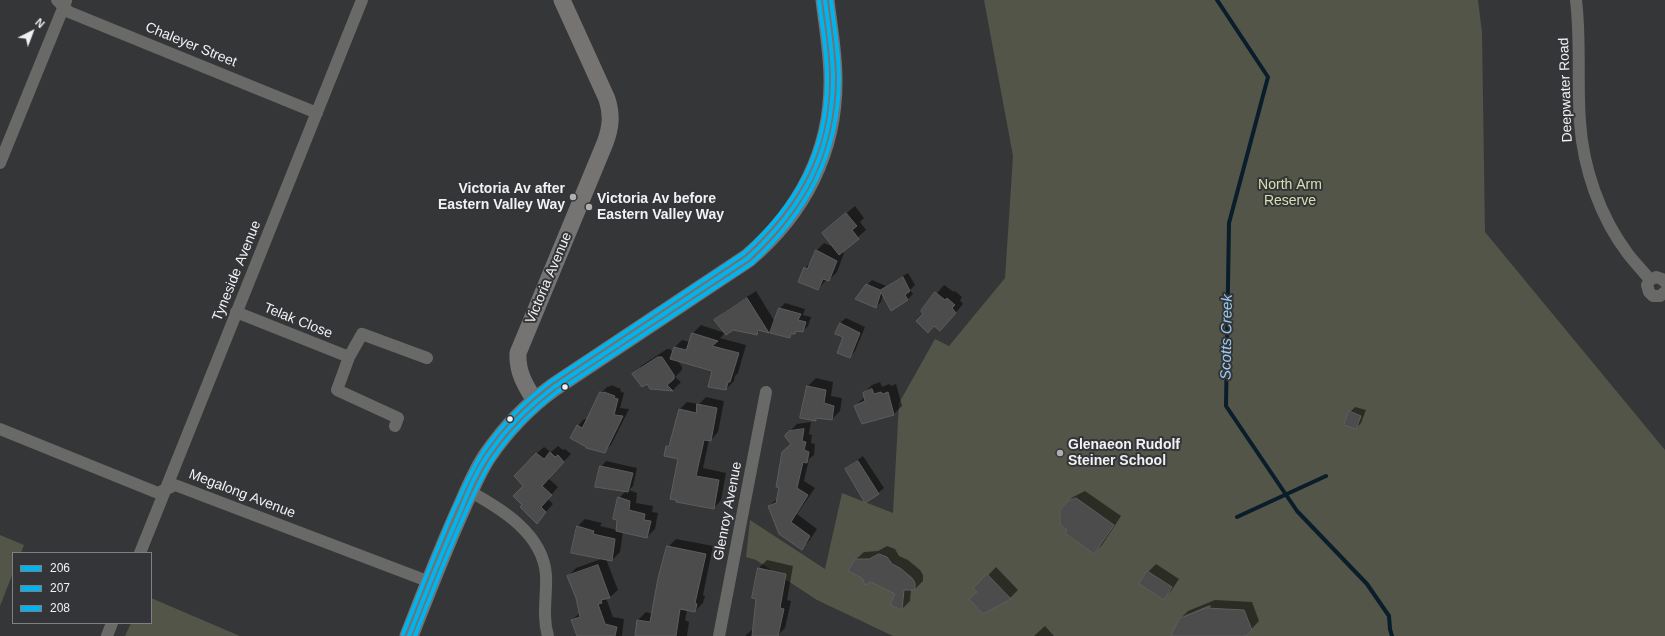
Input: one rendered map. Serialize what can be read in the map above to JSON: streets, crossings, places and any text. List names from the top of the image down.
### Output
{
  "streets": {
    "street": [
      "Chaleyer Street",
      "Deepwater Road",
      "Tyneside Avenue",
      "Victoria Avenue",
      "Telak Close",
      "Megalong Avenue",
      "Glenroy Avenue"
    ]
  },
  "crossings": [
    ["Chaleyer Street", "Tyneside Avenue"],
    ["Tyneside Avenue", "Telak Close"],
    ["Tyneside Avenue", "Megalong Avenue"]
  ],
  "water": ["Scotts Creek"],
  "parks": ["North Arm Reserve"],
  "places": ["Victoria Av after Eastern Valley Way", "Victoria Av before Eastern Valley Way", "Glenaeon Rudolf Steiner School"],
  "lines": ["transit line 206", "transit line 207", "transit line 208"],
  "legend": ["206", "207", "208"],
  "north": "top right"
}
